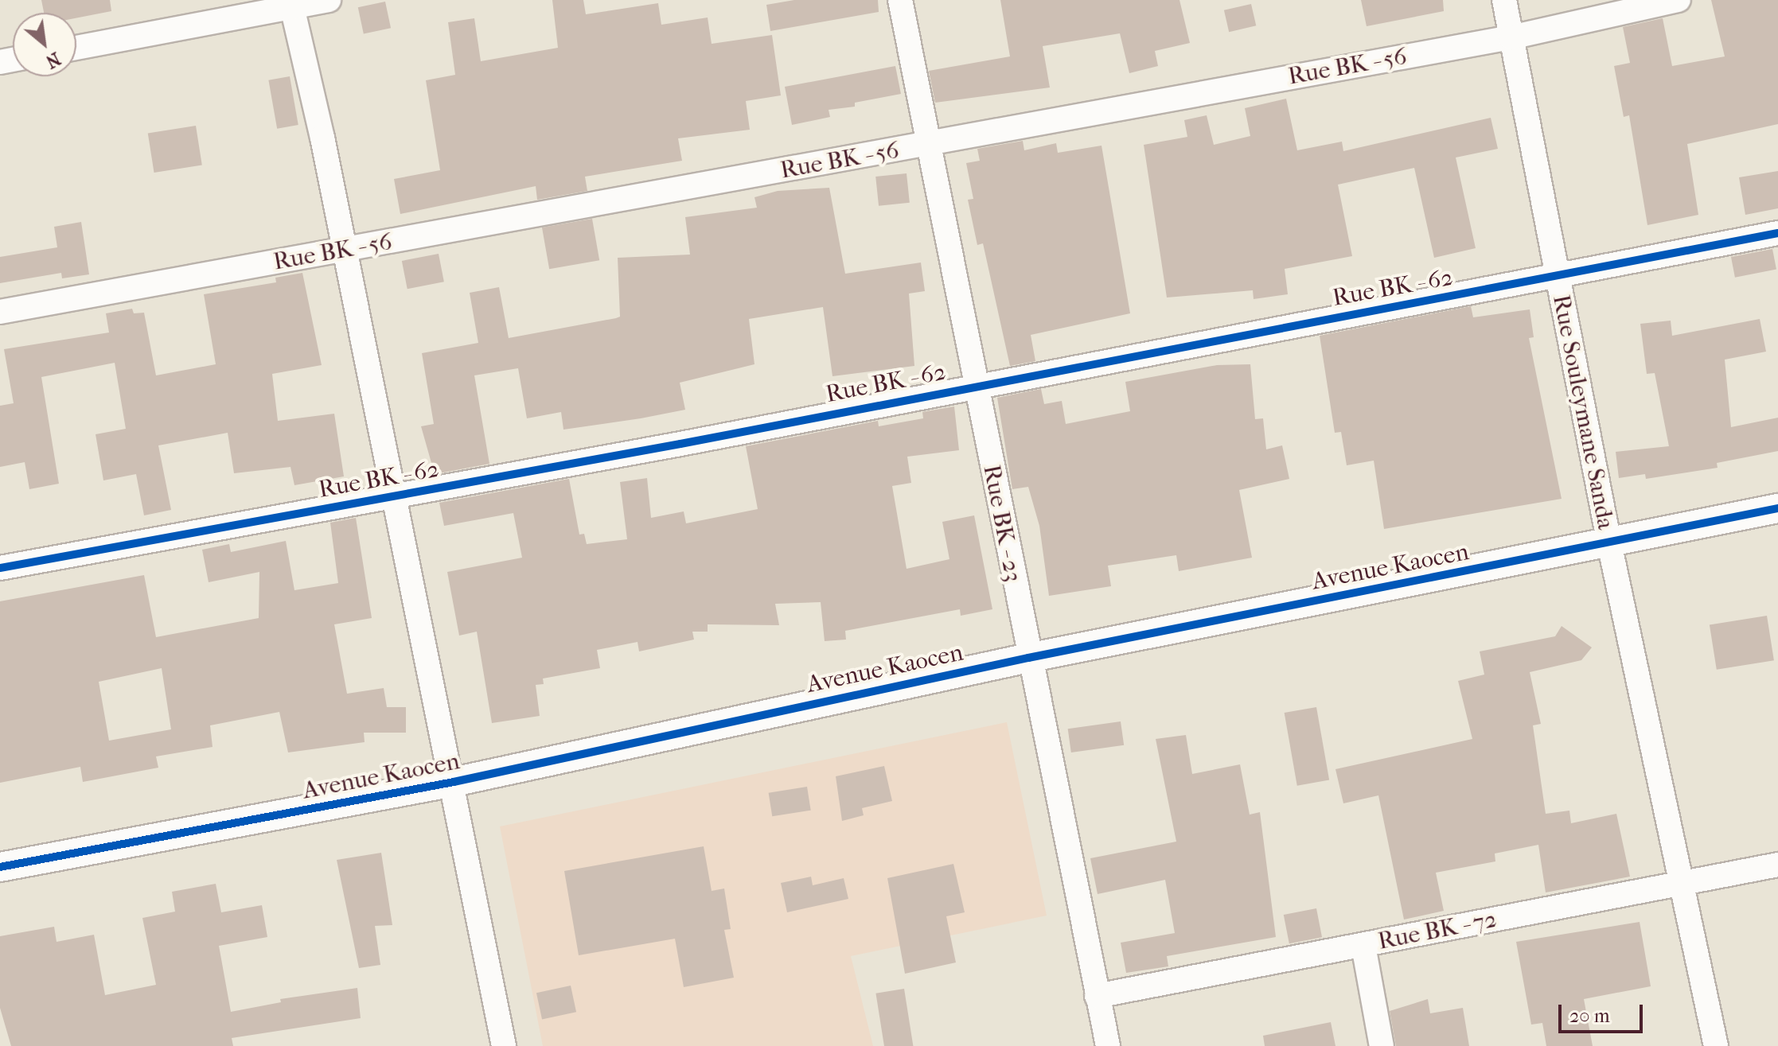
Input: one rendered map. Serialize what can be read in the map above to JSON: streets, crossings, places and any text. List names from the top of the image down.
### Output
{
  "streets": {
    "street": [
      "Rue BK - 56",
      "Rue BK - 62",
      "Rue Souleymane Sanda",
      "Rue BK - 23",
      "Avenue Kaocen",
      "Rue BK - 72"
    ]
  },
  "crossings": [
    ["Rue BK - 56", "Rue Souleymane Sanda"],
    ["Rue BK - 56", "Rue BK - 23"],
    ["Rue BK - 62", "Rue Souleymane Sanda"],
    ["Rue BK - 62", "Rue BK - 23"],
    ["Rue Souleymane Sanda", "Avenue Kaocen"],
    ["Rue Souleymane Sanda", "Rue BK - 72"],
    ["Rue BK - 23", "Avenue Kaocen"],
    ["Rue BK - 23", "Rue BK - 72"]
  ],
  "scale_bar": "20 m",
  "north": "bottom right"
}
